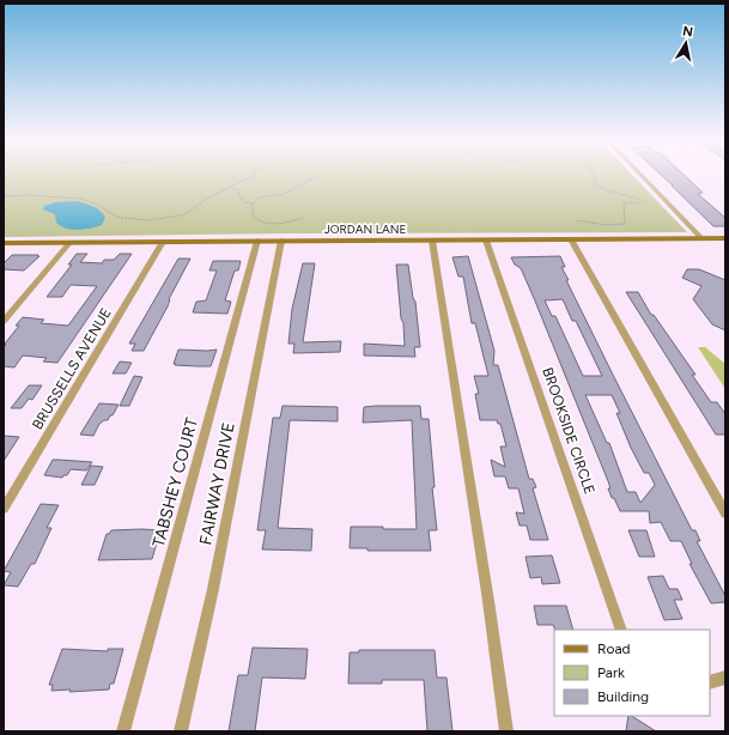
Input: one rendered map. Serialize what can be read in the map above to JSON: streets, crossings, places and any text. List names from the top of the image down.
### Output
{
  "streets": {
    "main road": ["JORDAN LANE"],
    "street": [
      "BRUSSELLS AVENUE",
      "BROOKSIDE CIRCLE",
      "TABSHEY COURT",
      "FAIRWAY DRIVE"
    ]
  },
  "crossings": [
    ["JORDAN LANE", "BRUSSELLS AVENUE"],
    ["JORDAN LANE", "BROOKSIDE CIRCLE"],
    ["JORDAN LANE", "TABSHEY COURT"],
    ["JORDAN LANE", "FAIRWAY DRIVE"]
  ],
  "legend": ["Road", "Park", "Building"],
  "north": "top"
}
